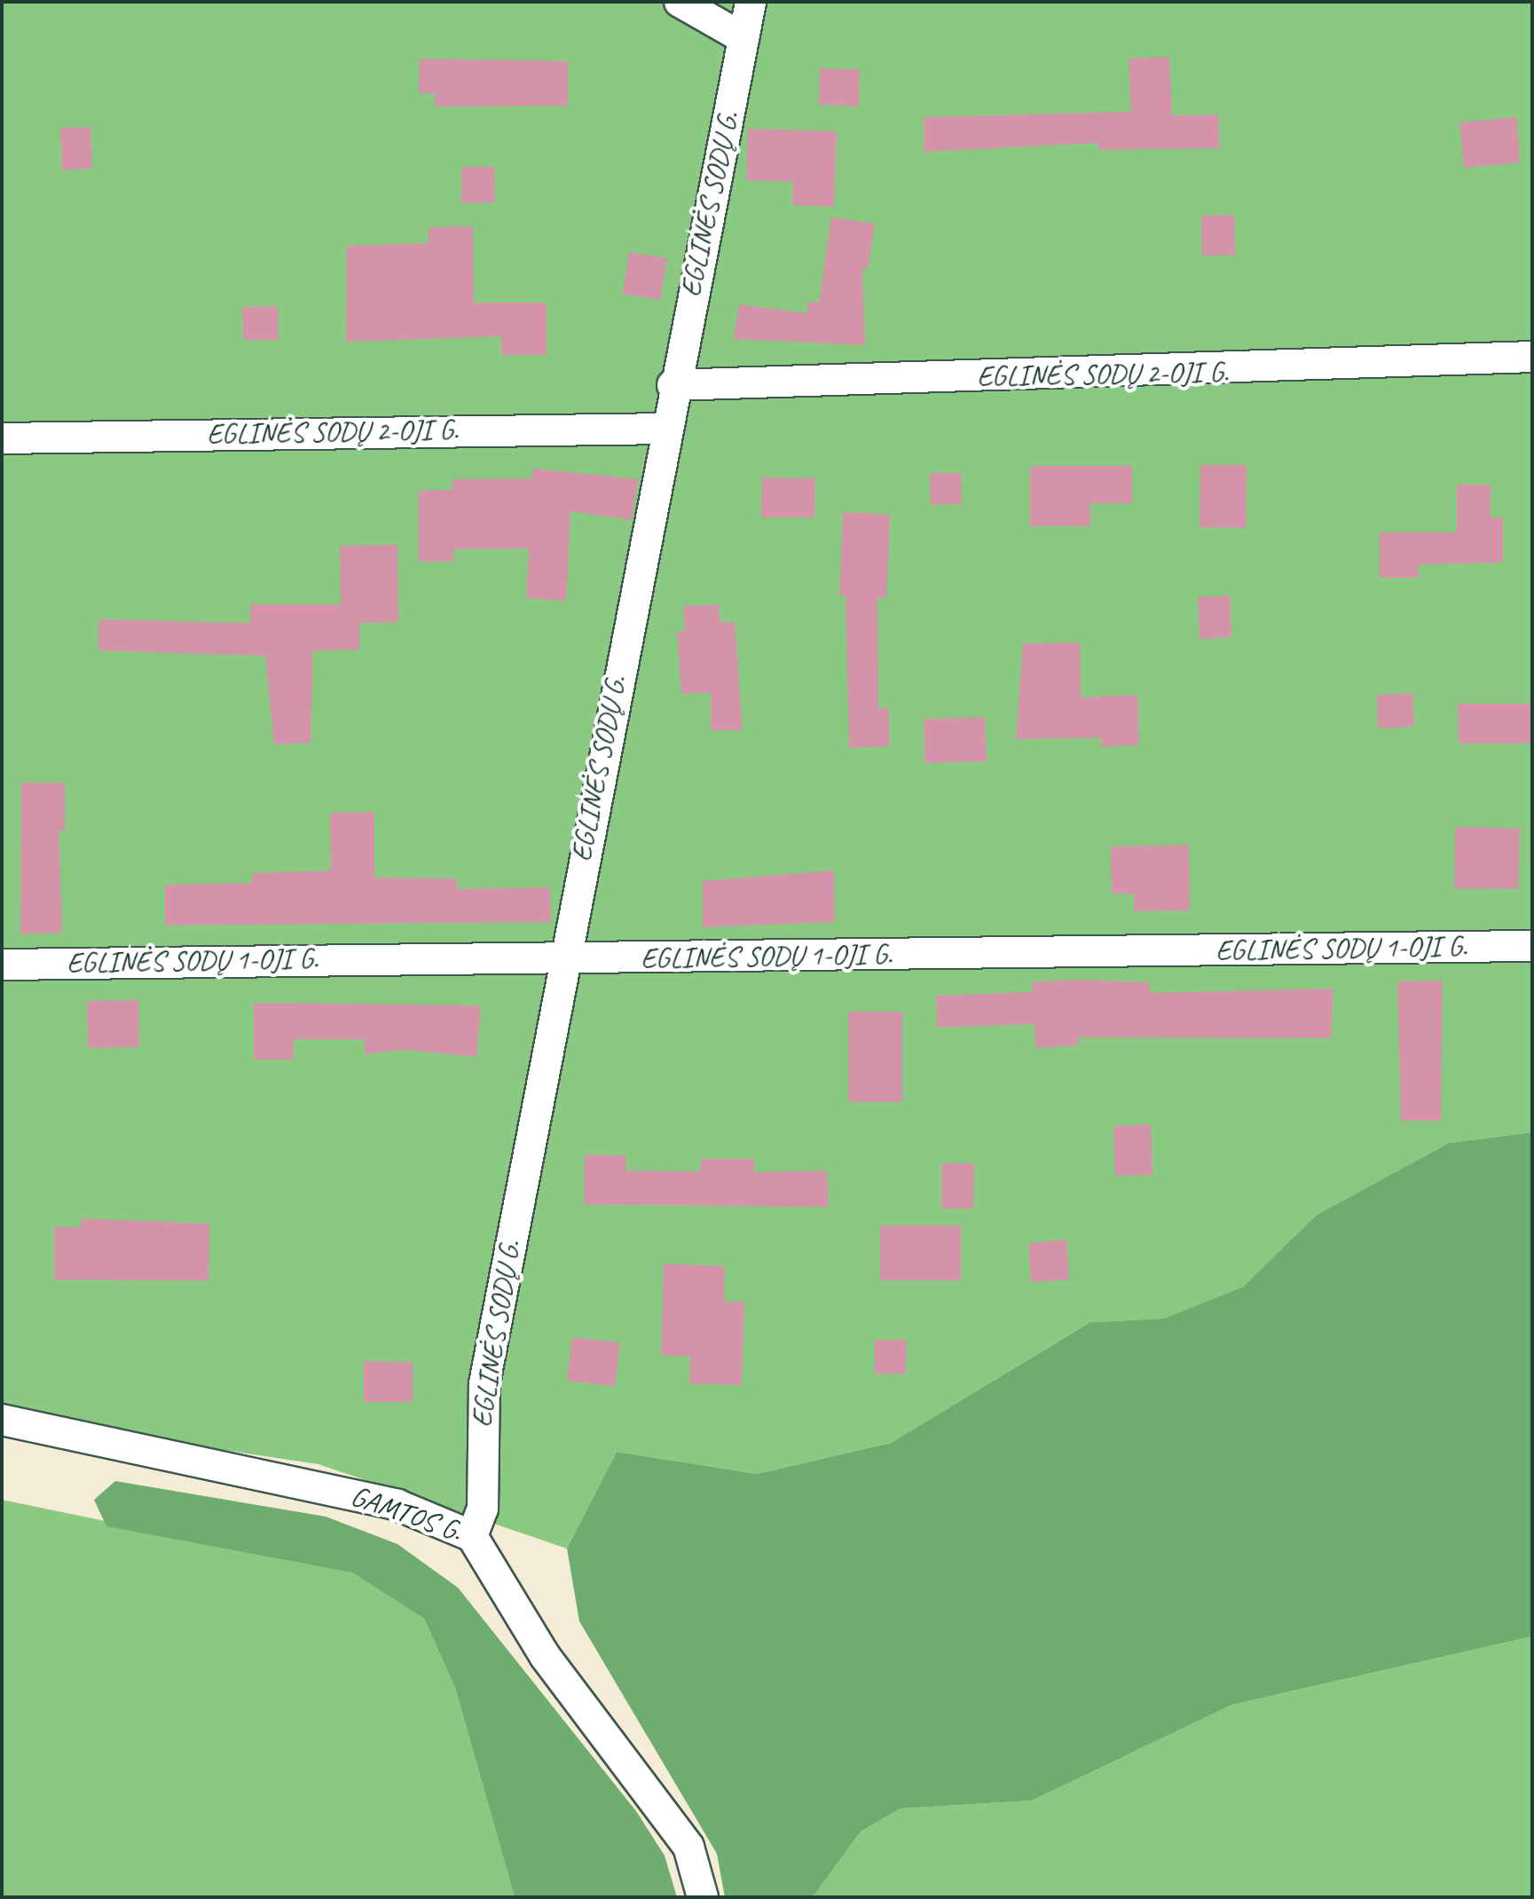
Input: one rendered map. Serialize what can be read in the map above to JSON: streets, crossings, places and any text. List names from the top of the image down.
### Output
{
  "streets": {
    "street": [
      "EGLINĖS SODŲ G.",
      "EGLINĖS SODŲ 2-OJI G.",
      "EGLINĖS SODŲ 1-OJI G.",
      "GAMTOS G."
    ]
  },
  "crossings": [
    ["EGLINĖS SODŲ G.", "EGLINĖS SODŲ 2-OJI G."],
    ["EGLINĖS SODŲ G.", "EGLINĖS SODŲ 1-OJI G."],
    ["EGLINĖS SODŲ G.", "GAMTOS G."]
  ]
}
